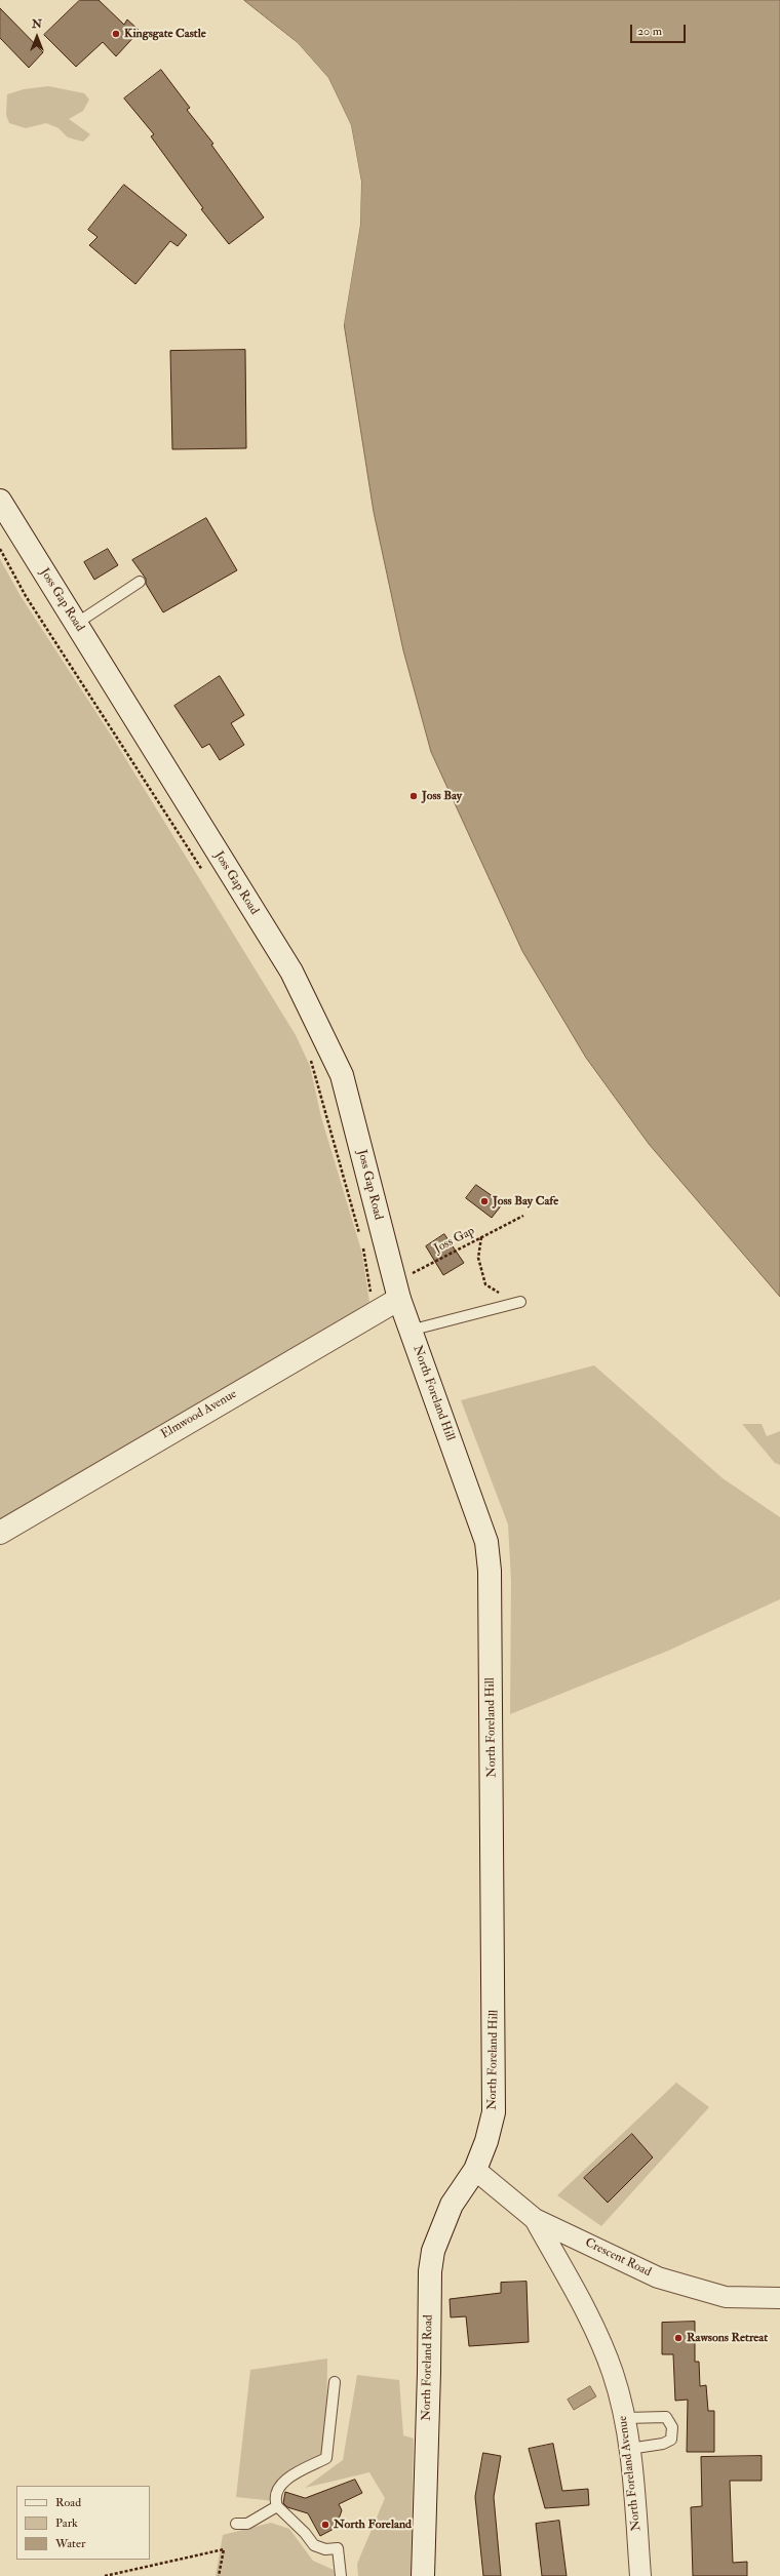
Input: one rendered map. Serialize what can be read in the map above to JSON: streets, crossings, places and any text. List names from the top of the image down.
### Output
{
  "streets": {
    "main road": [
      "Joss Gap Road",
      "North Foreland Hill",
      "Elmwood Avenue",
      "North Foreland Road"
    ],
    "street": ["Crescent Road", "North Foreland Avenue"],
    "path": ["Joss Gap"]
  },
  "crossings": [
    ["Joss Gap Road", "Joss Gap"],
    ["Joss Gap Road", "North Foreland Hill"],
    ["Joss Gap Road", "Elmwood Avenue"],
    ["Joss Gap", "North Foreland Hill"],
    ["Joss Gap", "Elmwood Avenue"],
    ["North Foreland Hill", "Elmwood Avenue"],
    ["North Foreland Hill", "Crescent Road"],
    ["North Foreland Hill", "North Foreland Road"],
    ["Crescent Road", "North Foreland Road"],
    ["Crescent Road", "North Foreland Avenue"]
  ],
  "places": [
    "Kingsgate Castle",
    "Joss Bay",
    "Joss Bay Cafe",
    "Rawsons Retreat",
    "North Foreland"
  ],
  "legend": ["Road", "Park", "Water"],
  "scale_bar": "20 m",
  "north": "top"
}
